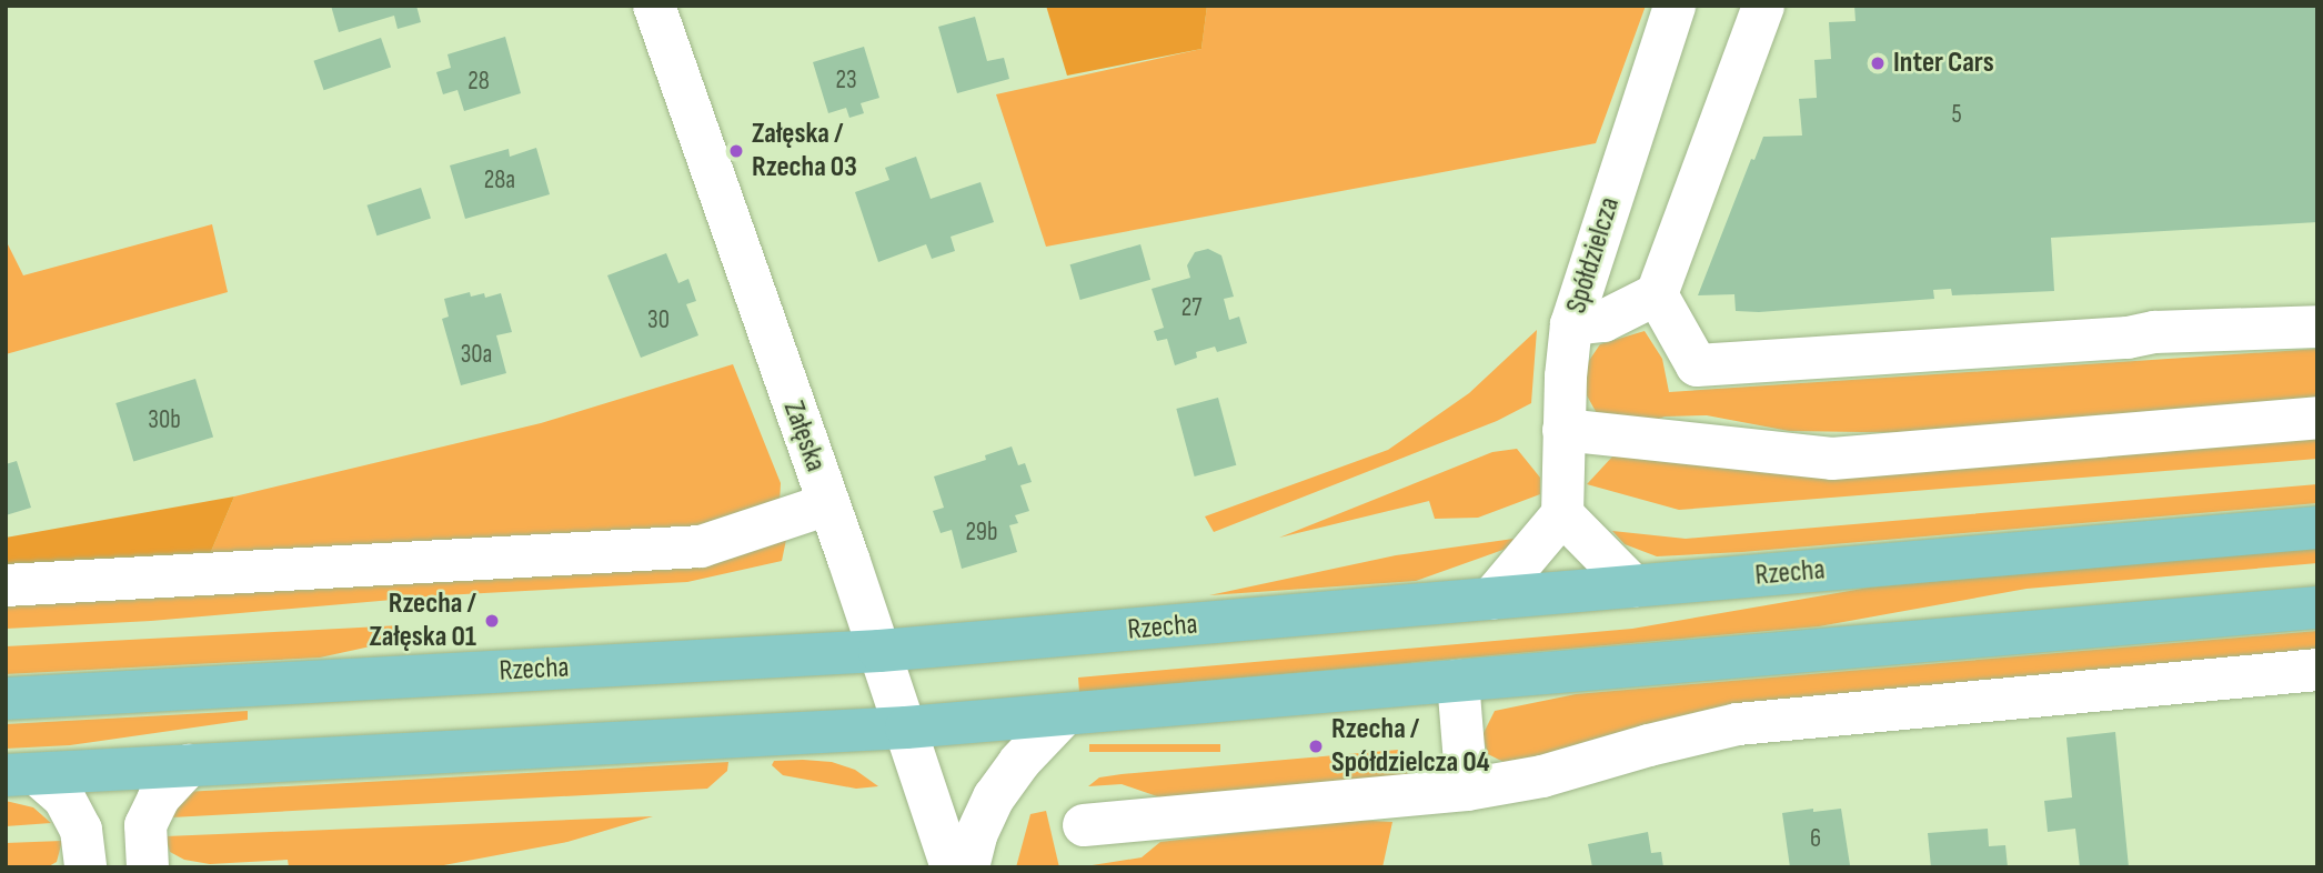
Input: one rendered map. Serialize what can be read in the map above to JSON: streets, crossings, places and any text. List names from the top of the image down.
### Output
{
  "streets": {
    "main road": ["Rzecha"],
    "street": ["Spółdzielcza", "Załęska"]
  },
  "crossings": [
    ["Załęska", "Rzecha"]
  ],
  "places": [
    "Inter Cars",
    "Załęska / Rzecha 03",
    "Rzecha / Załęska 01",
    "Rzecha / Spółdzielcza 04"
  ],
  "house_numbers": [
    "23",
    "28",
    "5",
    "28a",
    "27",
    "30",
    "30a",
    "30b",
    "29b",
    "6"
  ]
}
